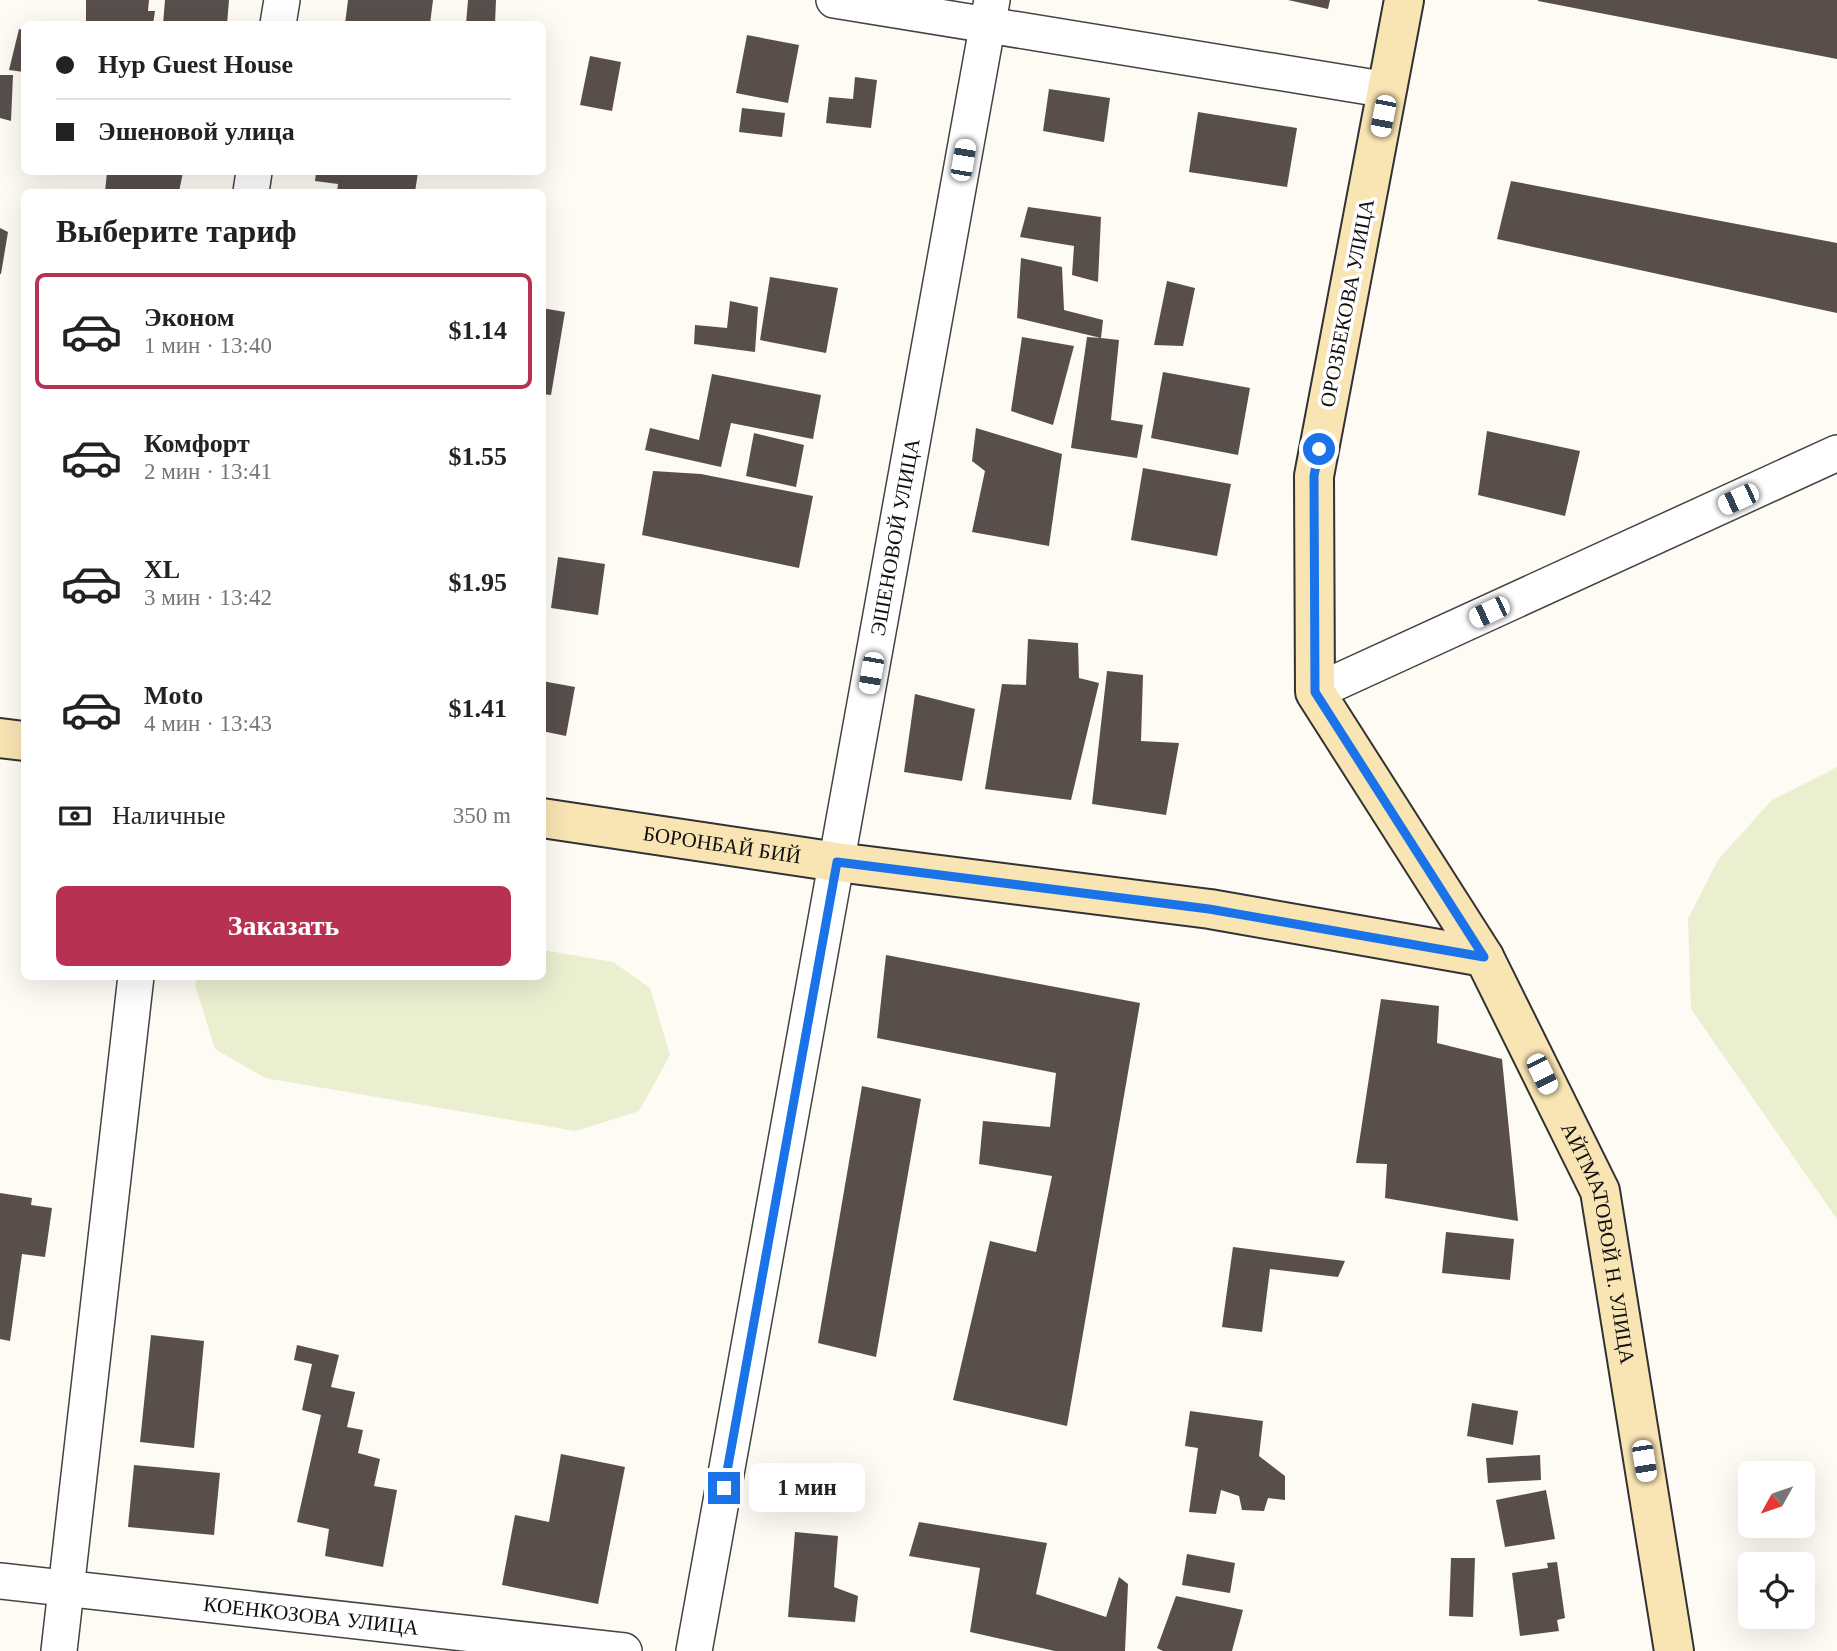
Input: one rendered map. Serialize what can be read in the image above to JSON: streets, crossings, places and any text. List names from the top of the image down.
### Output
{
  "streets": {
    "main road": ["ОРОЗБЕКОВА УЛИЦА", "БОРОНБАЙ БИЙ", "АЙТМАТОВОЙ Н. УЛИЦА"],
    "street": ["ЭШЕНОВОЙ УЛИЦА", "КОЕНКОЗОВА УЛИЦА"]
  },
  "crossings": [
    ["ОРОЗБЕКОВА УЛИЦА", "АЙТМАТОВОЙ Н. УЛИЦА"],
    ["ЭШЕНОВОЙ УЛИЦА", "БОРОНБАЙ БИЙ"],
    ["БОРОНБАЙ БИЙ", "АЙТМАТОВОЙ Н. УЛИЦА"]
  ],
  "north": "bottom left",
  "page": {
    "banner": ["Нур Guest House", "Эшеновой улица"],
    "heading": "Выберите тариф",
    "list": [
      {
        "name": "Эконом",
        "note": "1 мин · 13:40",
        "value": "$1.14"
      },
      {
        "name": "Комфорт",
        "note": "2 мин · 13:41",
        "value": "$1.55"
      },
      {
        "name": "XL",
        "note": "3 мин · 13:42",
        "value": "$1.95"
      },
      {
        "name": "Moto",
        "note": "4 мин · 13:43",
        "value": "$1.41"
      }
    ],
    "pay": ["Наличные", "350 m"],
    "buttons": "Заказать",
    "bubble": "1 мин"
  }
}
